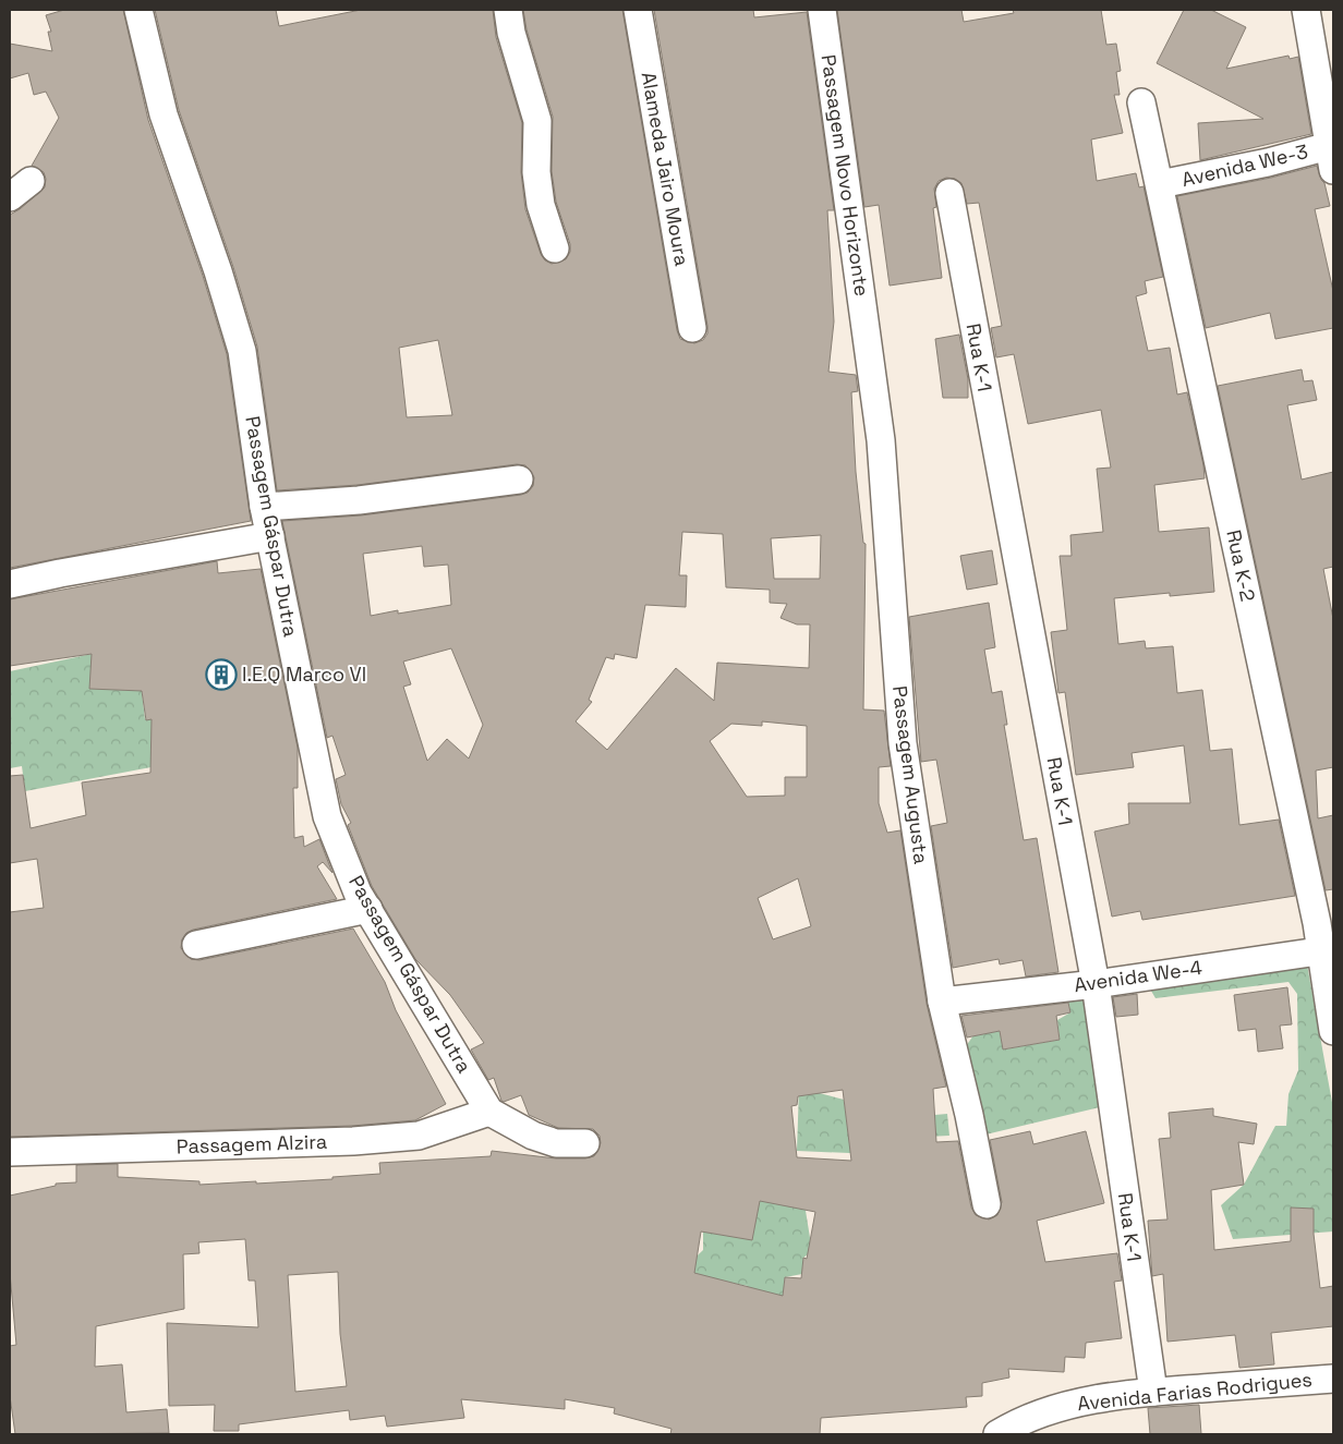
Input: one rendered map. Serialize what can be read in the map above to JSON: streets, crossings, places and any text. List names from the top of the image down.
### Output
{
  "streets": {
    "street": [
      "Avenida We-3",
      "Alameda Jairo Moura",
      "Passagem Novo Horizonte",
      "Rua K-1",
      "Passagem Gáspar Dutra",
      "Rua K-2",
      "Passagem Augusta",
      "Avenida We-4",
      "Passagem Alzira",
      "Avenida Farias Rodrigues"
    ]
  },
  "crossings": [
    ["Avenida We-3", "Rua K-2"],
    ["Passagem Novo Horizonte", "Passagem Augusta"],
    ["Rua K-1", "Avenida We-4"],
    ["Rua K-1", "Avenida Farias Rodrigues"],
    ["Passagem Gáspar Dutra", "Passagem Alzira"],
    ["Rua K-2", "Avenida We-4"],
    ["Passagem Augusta", "Avenida We-4"]
  ],
  "places": {
    "building": ["I.E.Q Marco VI"]
  }
}
